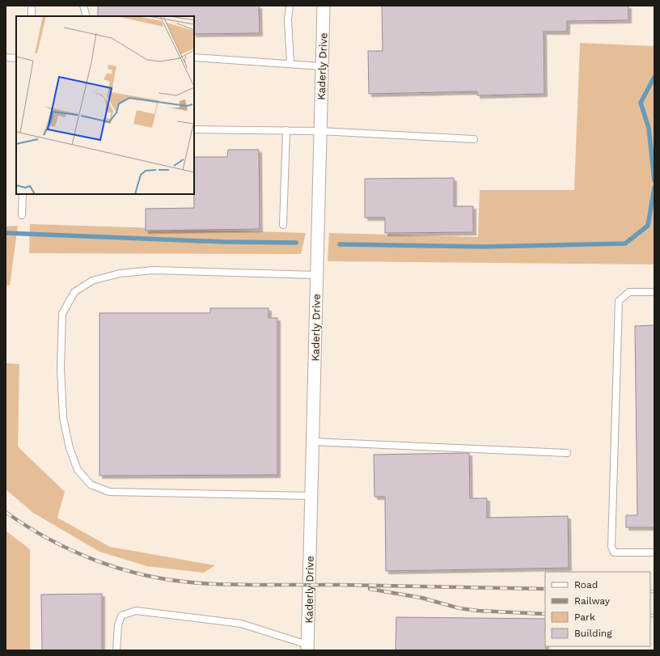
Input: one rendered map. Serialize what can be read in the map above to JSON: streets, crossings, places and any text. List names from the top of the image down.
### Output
{
  "streets": {
    "street": ["Kaderly Drive"]
  },
  "legend": [
    "Road",
    "Railway",
    "Park",
    "Building"
  ]
}
